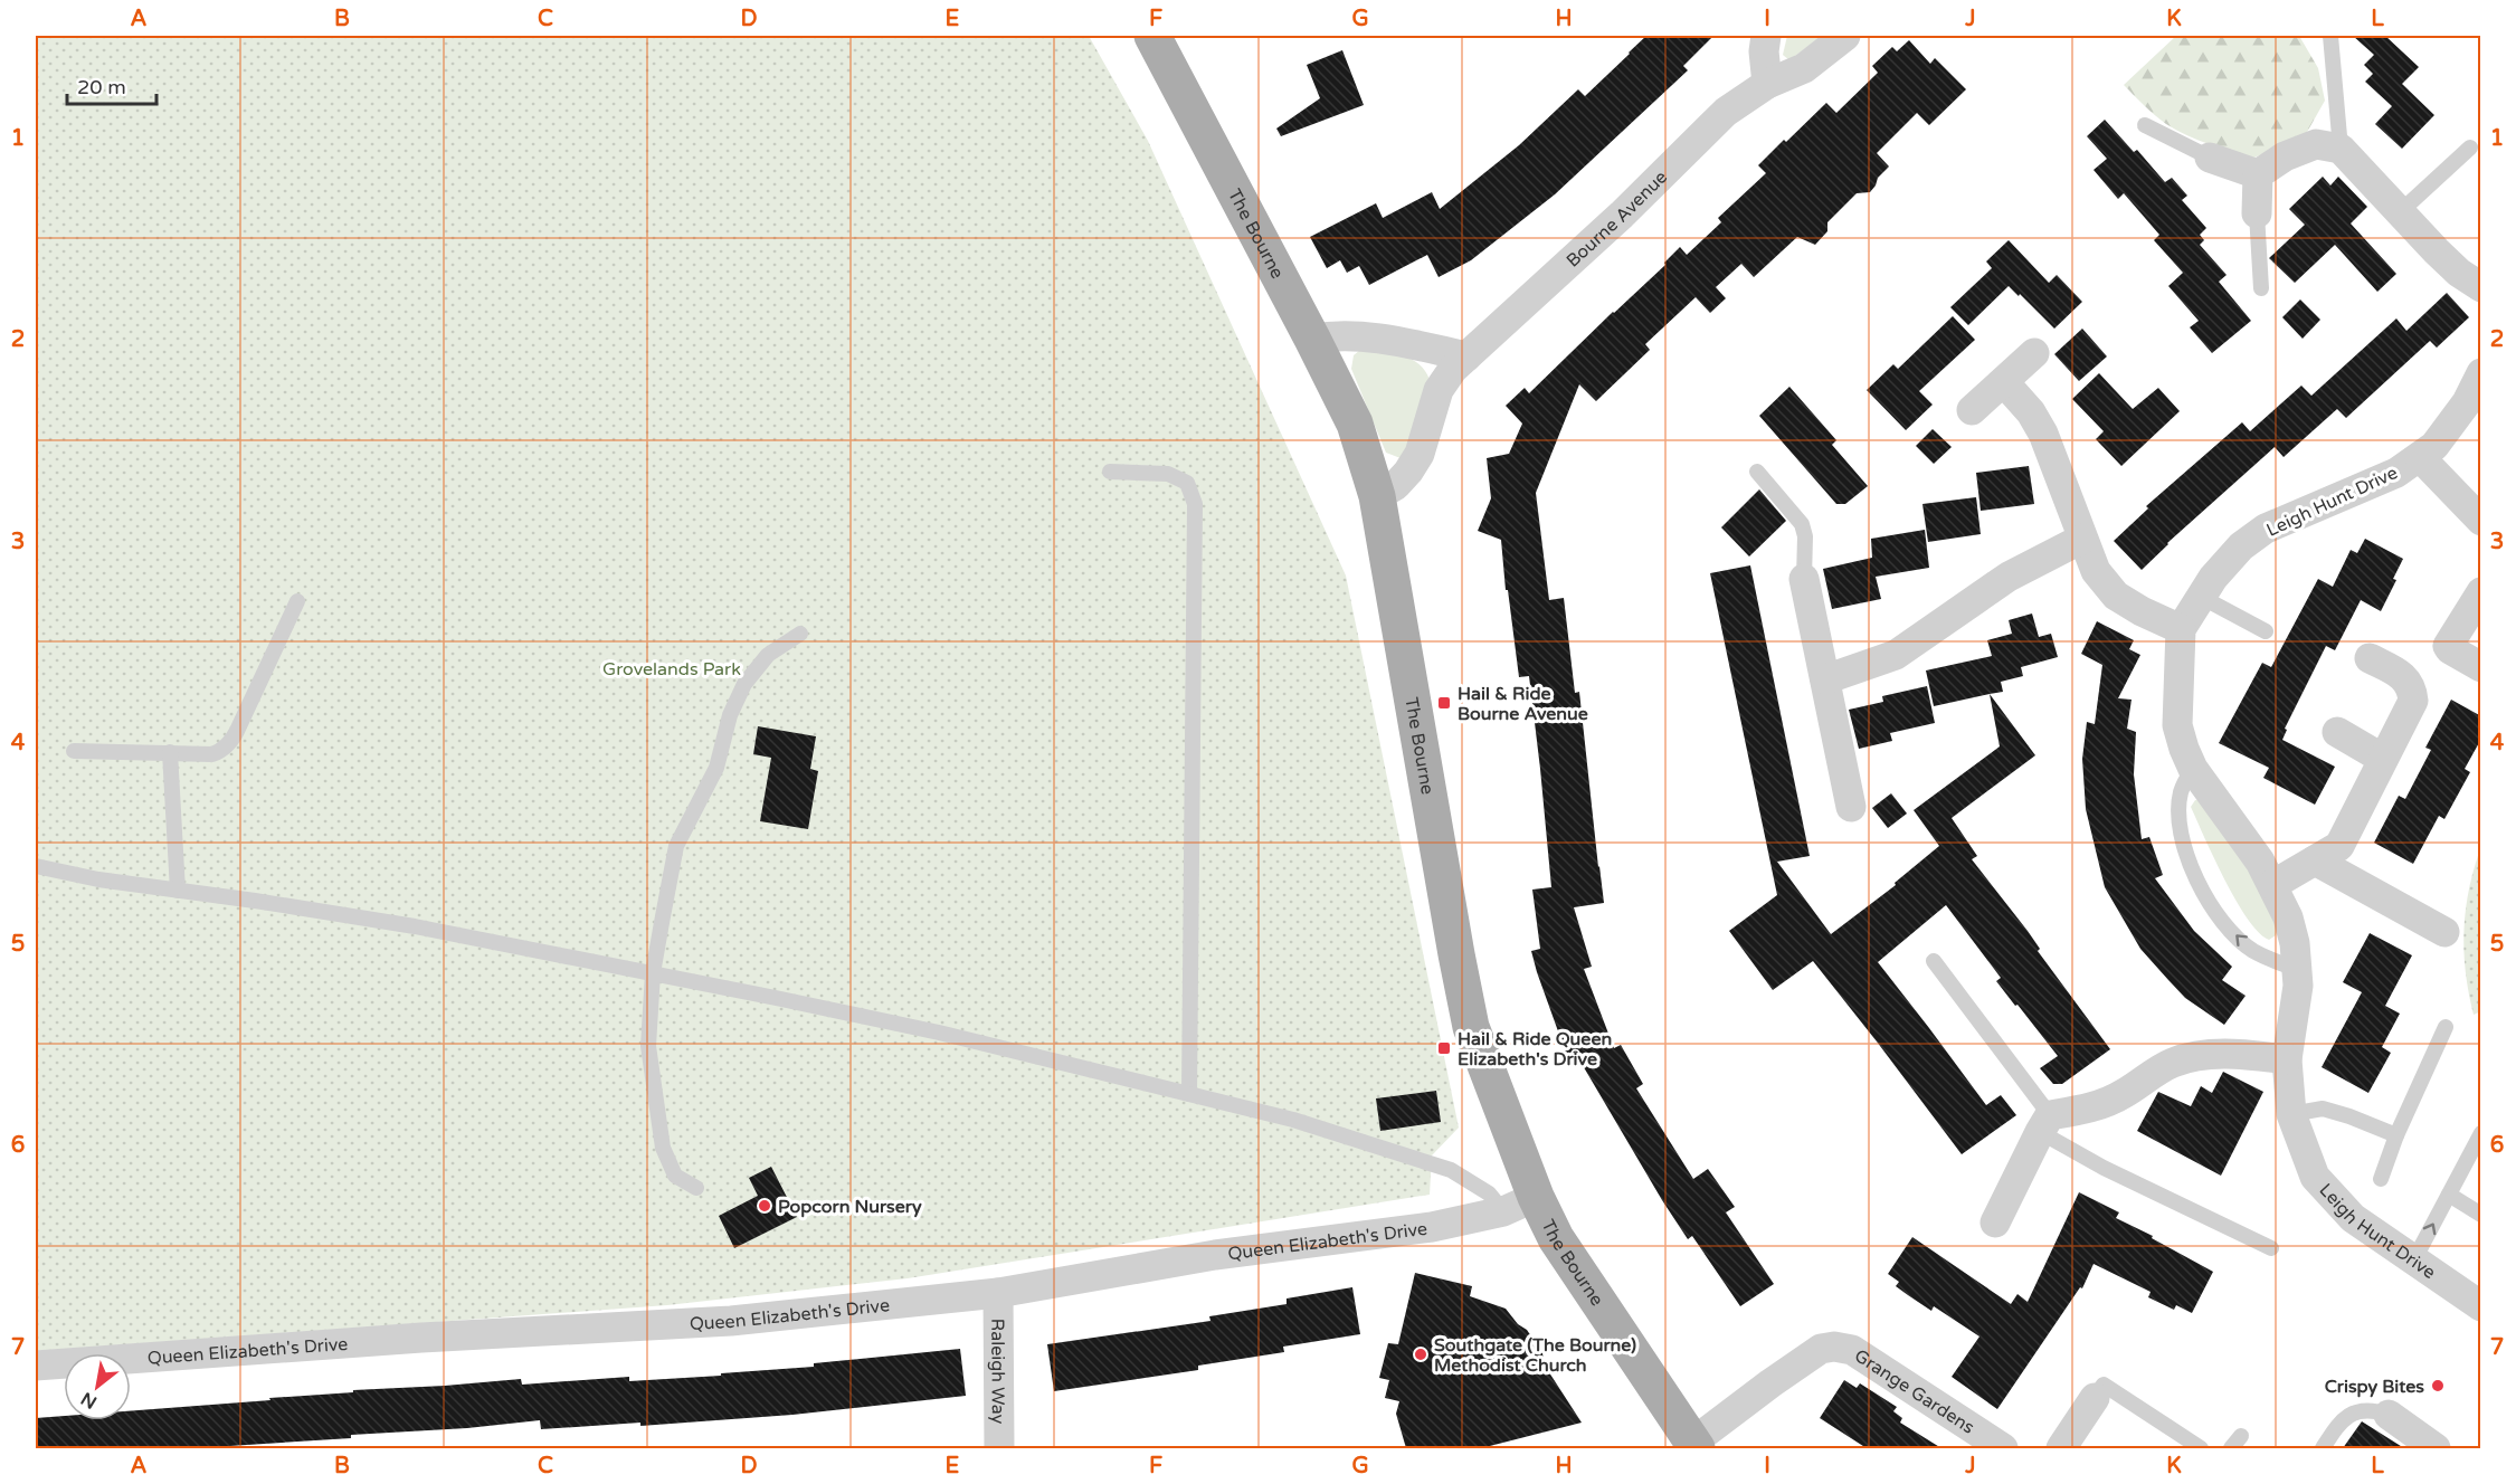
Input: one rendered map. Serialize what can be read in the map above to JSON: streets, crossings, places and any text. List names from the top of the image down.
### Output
{
  "streets": {
    "main road": ["The Bourne"],
    "street": [
      "Bourne Avenue",
      "Leigh Hunt Drive",
      "Queen Elizabeth's Drive",
      "Raleigh Way",
      "Grange Gardens"
    ]
  },
  "crossings": [
    ["Bourne Avenue", "The Bourne"],
    ["The Bourne", "Queen Elizabeth's Drive"],
    ["The Bourne", "Grange Gardens"],
    ["Queen Elizabeth's Drive", "Raleigh Way"]
  ],
  "parks": ["Grovelands Park"],
  "places": {
    "transit": ["Hail & Ride Bourne Avenue", "Hail & Ride Queen Elizabeth's Drive"],
    "other": ["Popcorn Nursery", "Southgate (The Bourne) Methodist Church", "Crispy Bites"]
  },
  "scale_bar": "20 m",
  "north": "bottom left",
  "grid": {
    "columns": [
      "A",
      "B",
      "C",
      "D",
      "E",
      "F",
      "G",
      "H",
      "I",
      "J",
      "K",
      "L"
    ],
    "rows": [
      "1",
      "2",
      "3",
      "4",
      "5",
      "6",
      "7"
    ]
  }
}
